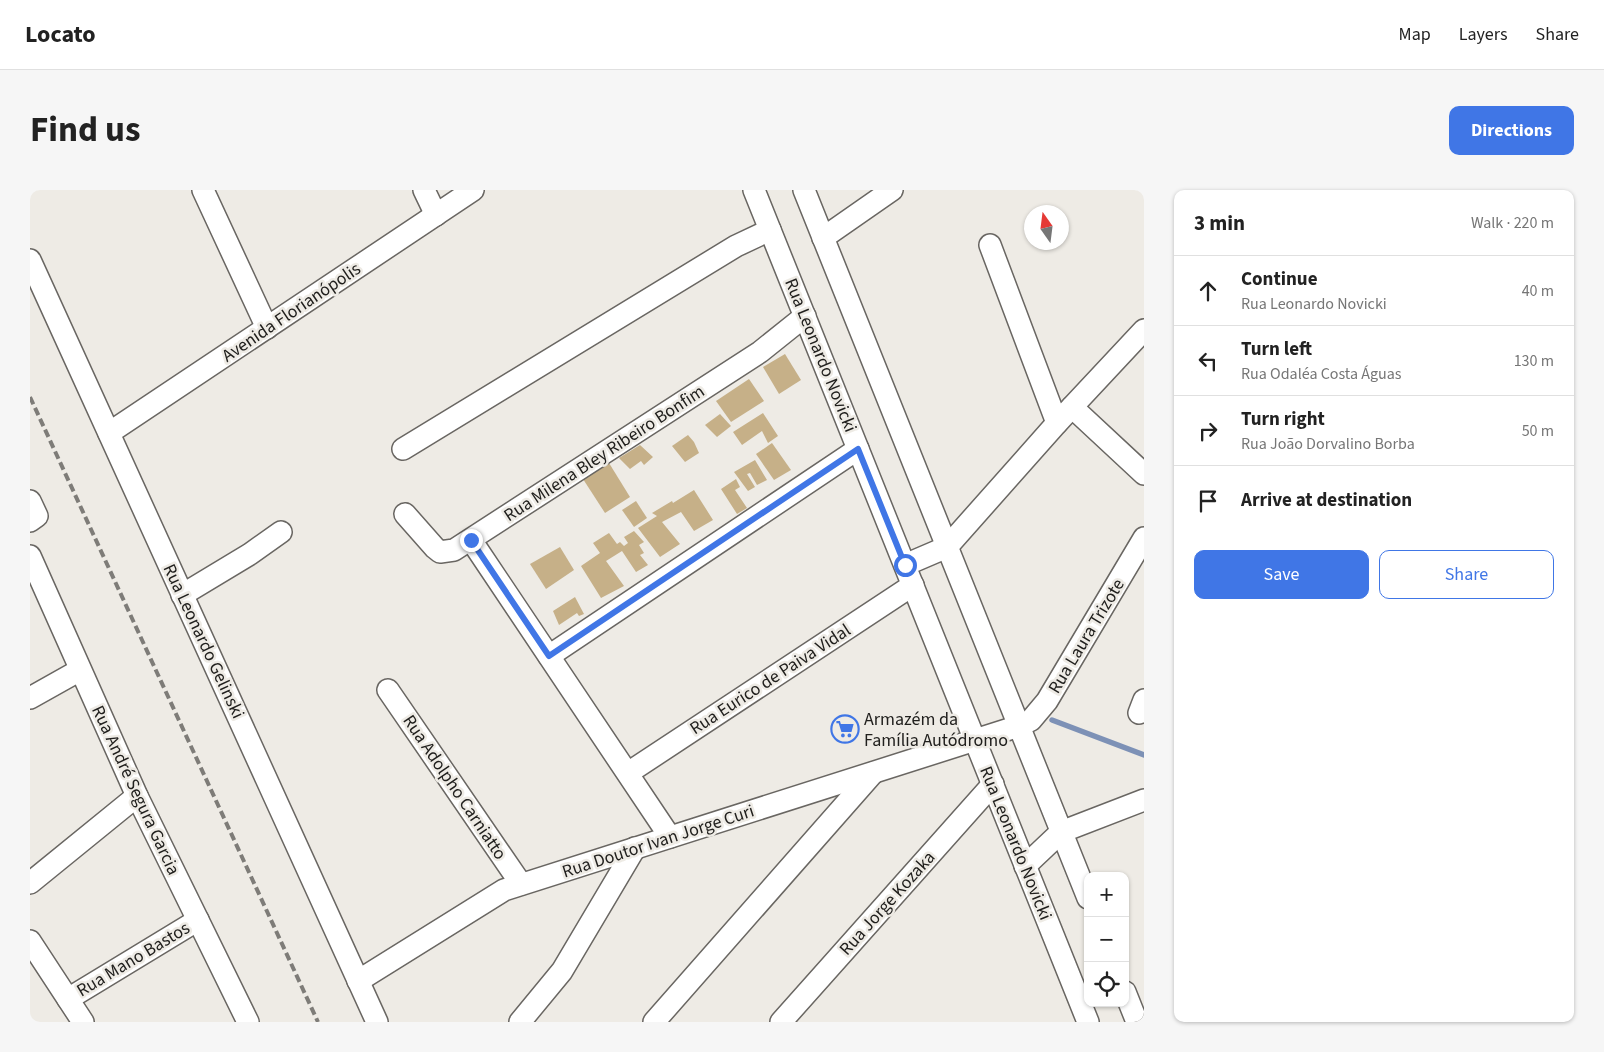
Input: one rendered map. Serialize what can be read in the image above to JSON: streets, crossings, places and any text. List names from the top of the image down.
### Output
{
  "streets": {
    "street": [
      "Avenida Florianópolis",
      "Rua Leonardo Novicki",
      "Rua Milena Bley Ribeiro Bonfim",
      "Rua Laura Trizote",
      "Rua Leonardo Gelinski",
      "Rua Eurico de Paiva Vidal",
      "Rua Adolpho Carniatto",
      "Rua André Segura Garcia",
      "Rua Doutor Ivan Jorge Curi",
      "Rua Jorge Kozaka",
      "Rua Mano Bastos"
    ]
  },
  "crossings": [
    ["Avenida Florianópolis", "Rua Leonardo Gelinski"],
    ["Rua Leonardo Novicki", "Rua Milena Bley Ribeiro Bonfim"],
    ["Rua Leonardo Novicki", "Rua Laura Trizote"],
    ["Rua Leonardo Novicki", "Rua Eurico de Paiva Vidal"],
    ["Rua Leonardo Novicki", "Rua Doutor Ivan Jorge Curi"],
    ["Rua Leonardo Novicki", "Rua Jorge Kozaka"],
    ["Rua Laura Trizote", "Rua Doutor Ivan Jorge Curi"],
    ["Rua Leonardo Gelinski", "Rua Doutor Ivan Jorge Curi"],
    ["Rua Adolpho Carniatto", "Rua Doutor Ivan Jorge Curi"],
    ["Rua André Segura Garcia", "Rua Mano Bastos"]
  ],
  "places": {
    "supermarket": ["Armazém da Família Autódromo"]
  },
  "north": "top",
  "page": {
    "header": "Locato",
    "nav": ["Map", "Layers", "Share"],
    "title": "Find us",
    "buttons": [
      "Directions",
      ["Save", "Share"]
    ],
    "heading": ["3 min", "Walk · 220 m"],
    "list": [
      ["Continue", "Rua Leonardo Novicki", "40 m"],
      ["Turn left", "Rua Odaléa Costa Águas", "130 m"],
      ["Turn right", "Rua João Dorvalino Borba", "50 m"],
      "Arrive at destination"
    ],
    "map_buttons": ["+", "−"]
  }
}
